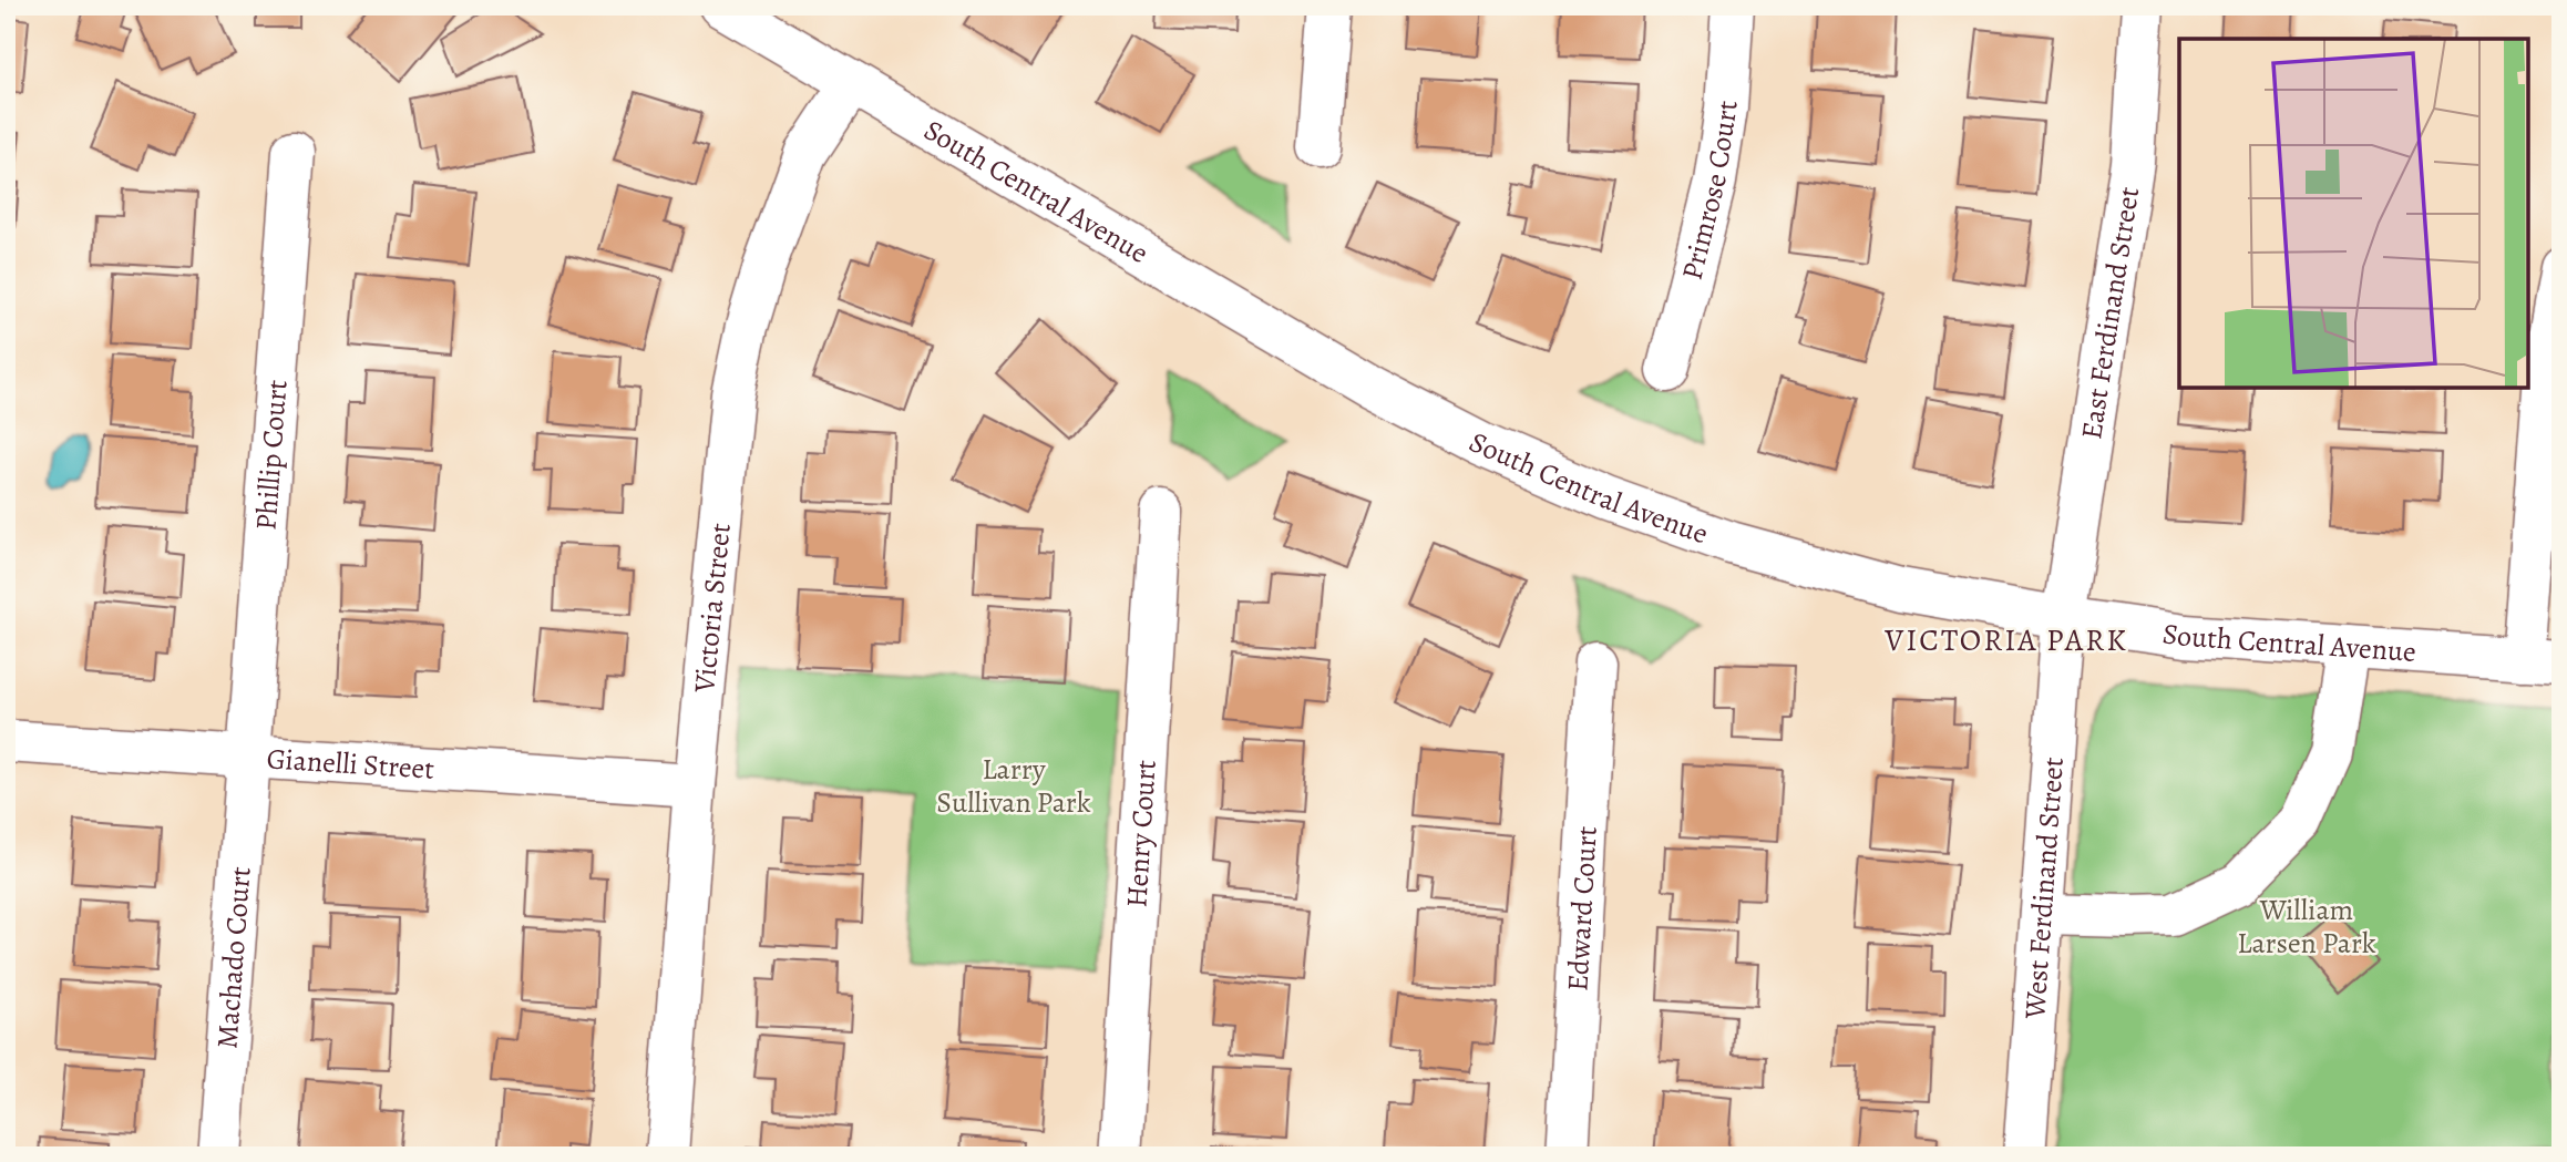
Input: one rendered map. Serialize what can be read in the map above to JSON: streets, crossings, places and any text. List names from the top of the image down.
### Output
{
  "streets": {
    "street": [
      "Primrose Court",
      "South Central Avenue",
      "East Ferdinand Street",
      "Phillip Court",
      "Victoria Street",
      "Gianelli Street",
      "Henry Court",
      "West Ferdinand Street",
      "Edward Court",
      "Machado Court"
    ]
  },
  "crossings": [
    ["South Central Avenue", "East Ferdinand Street"],
    ["South Central Avenue", "Victoria Street"],
    ["South Central Avenue", "West Ferdinand Street"],
    ["East Ferdinand Street", "West Ferdinand Street"],
    ["Phillip Court", "Gianelli Street"],
    ["Phillip Court", "Machado Court"],
    ["Victoria Street", "Gianelli Street"],
    ["Gianelli Street", "Machado Court"]
  ],
  "districts": ["VICTORIA PARK"],
  "parks": ["Larry Sullivan Park", "William Larsen Park"]
}
